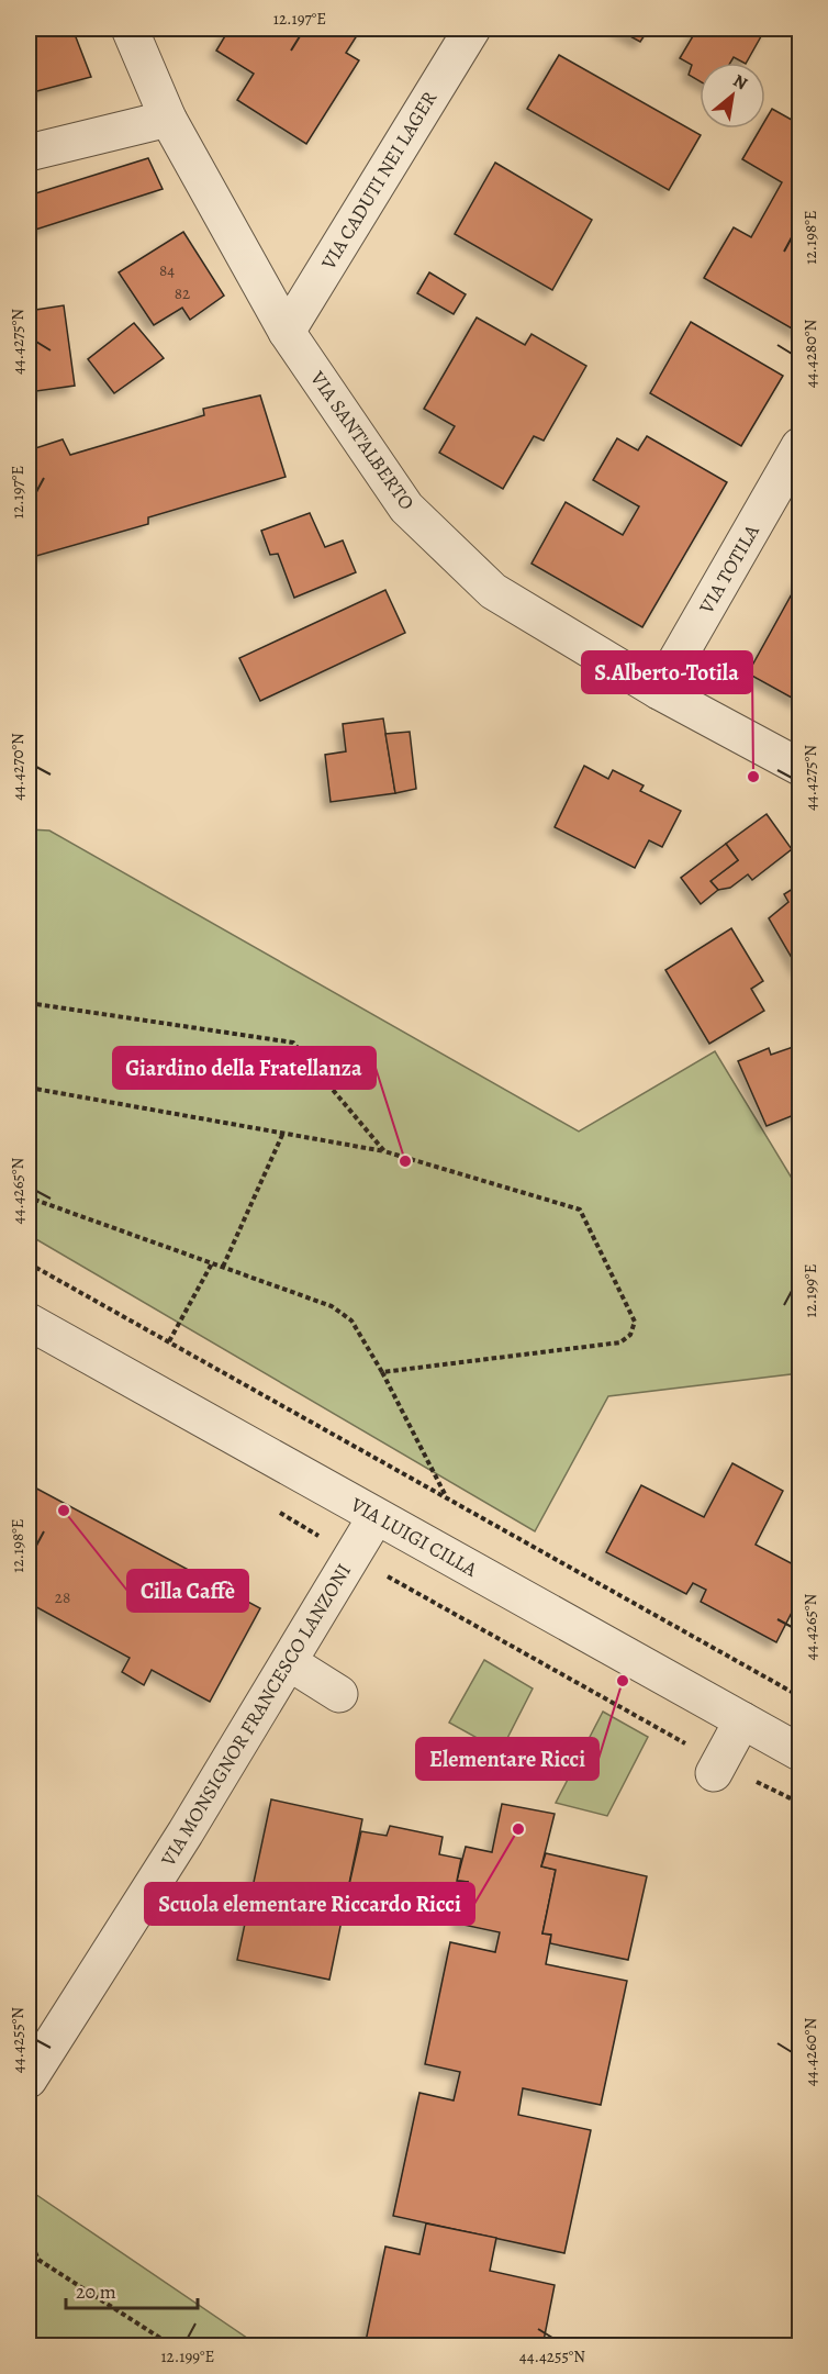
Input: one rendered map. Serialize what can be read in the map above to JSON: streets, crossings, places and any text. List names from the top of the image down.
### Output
{
  "streets": {
    "street": [
      "VIA CADUTI NEI LAGER",
      "VIA SANT'ALBERTO",
      "VIA TOTILA",
      "VIA LUIGI CILLA",
      "VIA MONSIGNOR FRANCESCO LANZONI"
    ]
  },
  "crossings": [
    ["VIA CADUTI NEI LAGER", "VIA SANT'ALBERTO"],
    ["VIA SANT'ALBERTO", "VIA TOTILA"],
    ["VIA LUIGI CILLA", "VIA MONSIGNOR FRANCESCO LANZONI"]
  ],
  "places": [
    "S.Alberto-Totila",
    "Giardino della Fratellanza",
    "Cilla Caffè",
    "Elementare Ricci",
    "Scuola elementare Riccardo Ricci"
  ],
  "house_numbers": ["84", "82", "28"],
  "scale_bar": "20 m",
  "north": "top right",
  "coordinates": [
    "12.197°E",
    "12.198°E",
    "44.4275°N",
    "44.4280°N",
    "44.4270°N",
    "44.4265°N",
    "12.199°E",
    "44.4255°N",
    "44.4260°N"
  ]
}
